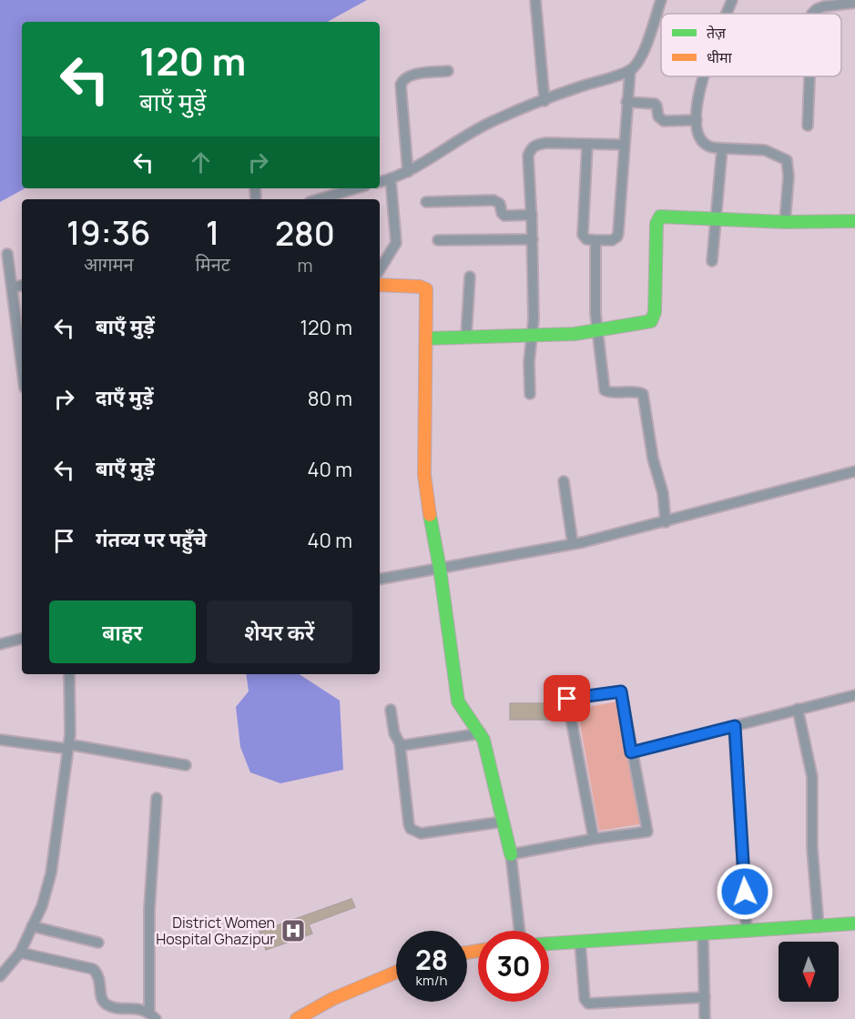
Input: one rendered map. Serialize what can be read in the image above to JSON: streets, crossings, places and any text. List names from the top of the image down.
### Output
{
  "places": {
    "hospital": ["District Women Hospital Ghazipur"]
  },
  "legend": ["तेज़", "धीमा"],
  "north": "bottom",
  "page": {
    "turn": ["120 m", "बाएँ मुड़ें"],
    "eta": [
      "19:36",
      "आगमन",
      "1",
      "मिनट",
      "280",
      "m"
    ],
    "list": [
      {
        "name": "बाएँ मुड़ें",
        "value": "120 m"
      },
      {
        "name": "दाएँ मुड़ें",
        "value": "80 m"
      },
      {
        "name": "बाएँ मुड़ें",
        "value": "40 m"
      },
      {
        "name": "गंतव्य पर पहुँचे",
        "value": "40 m"
      }
    ],
    "buttons": ["बाहर", "शेयर करें"],
    "speed": "28 km/h",
    "limit": "30"
  }
}
